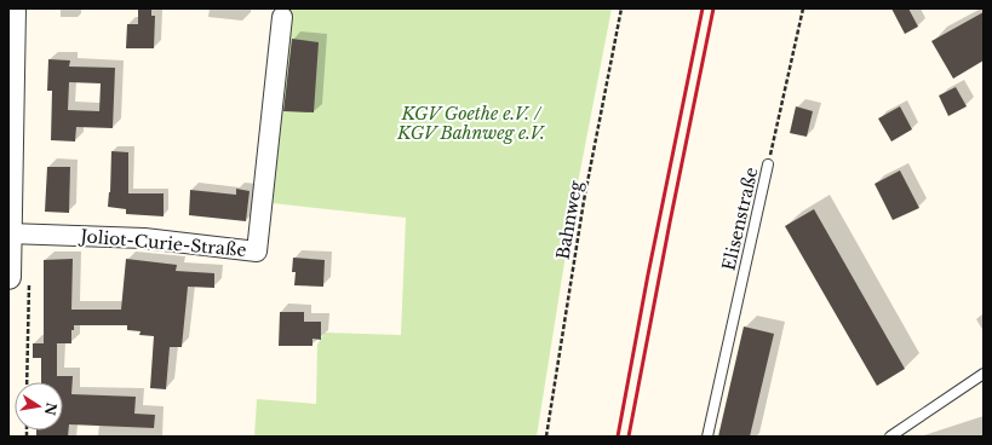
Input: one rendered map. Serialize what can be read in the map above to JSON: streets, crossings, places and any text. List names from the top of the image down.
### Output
{
  "streets": {
    "street": ["Joliot-Curie-Straße"],
    "lane": ["Elisenstraße"],
    "path": ["Bahnweg"]
  },
  "parks": ["KGV Goethe e.V. / KGV Bahnweg e.V."],
  "north": "right"
}
